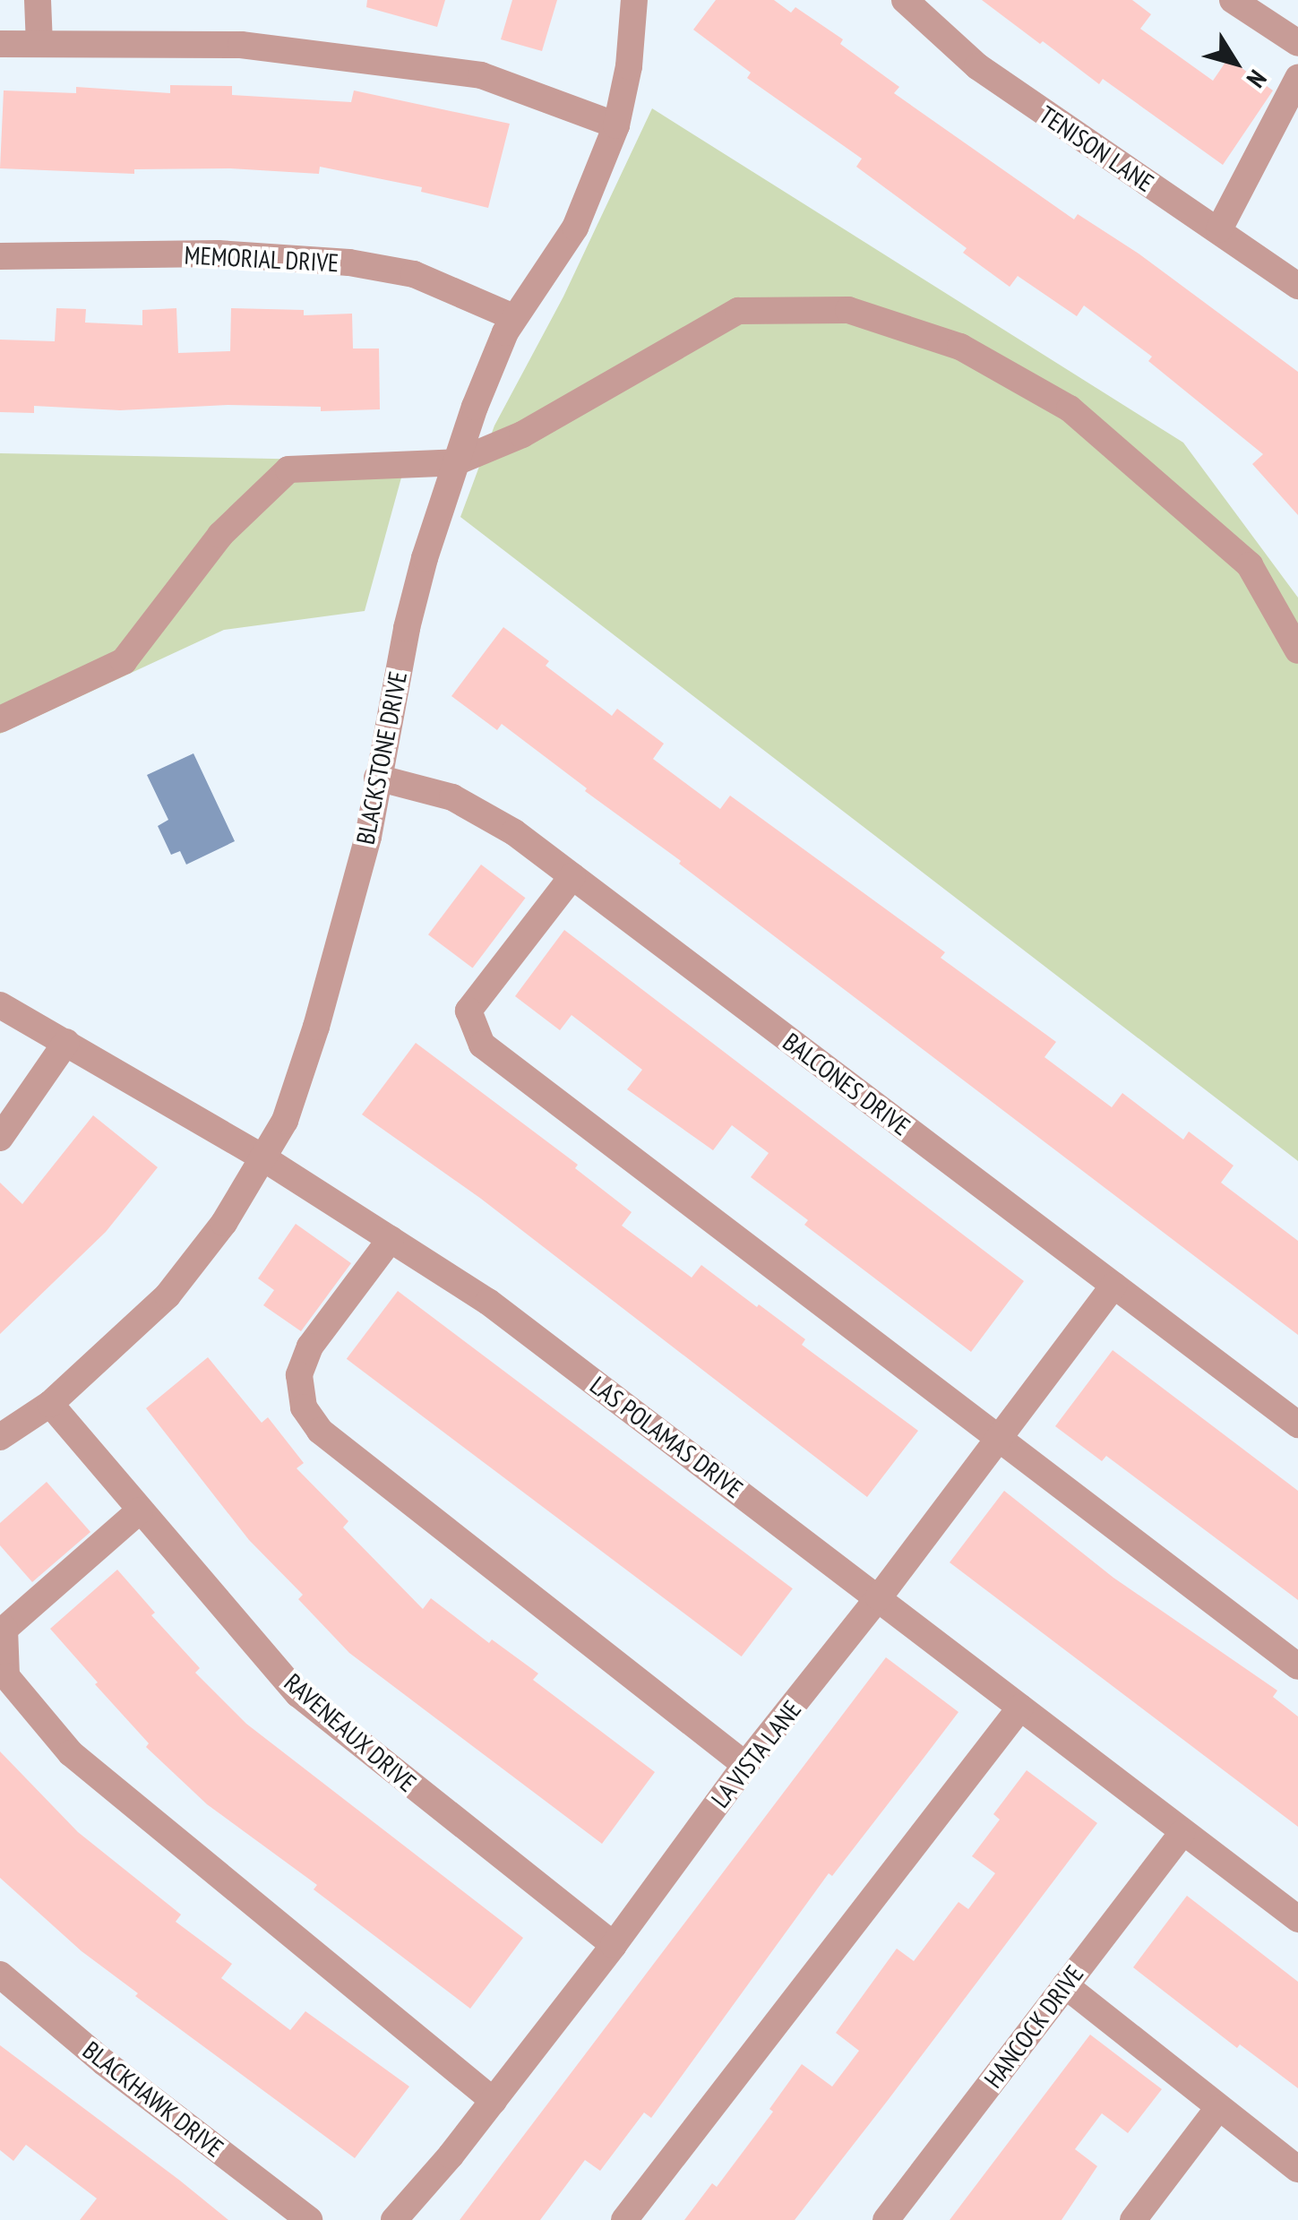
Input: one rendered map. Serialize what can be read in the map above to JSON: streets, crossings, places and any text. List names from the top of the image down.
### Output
{
  "streets": {
    "street": [
      "TENISON LANE",
      "MEMORIAL DRIVE",
      "BLACKSTONE DRIVE",
      "BALCONES DRIVE",
      "LAS POLAMAS DRIVE",
      "RAVENEAUX DRIVE",
      "LA VISTA LANE",
      "HANCOCK DRIVE",
      "BLACKHAWK DRIVE"
    ]
  },
  "crossings": [
    ["MEMORIAL DRIVE", "BLACKSTONE DRIVE"],
    ["BLACKSTONE DRIVE", "BALCONES DRIVE"],
    ["BLACKSTONE DRIVE", "LAS POLAMAS DRIVE"],
    ["BLACKSTONE DRIVE", "RAVENEAUX DRIVE"],
    ["BALCONES DRIVE", "LA VISTA LANE"],
    ["LAS POLAMAS DRIVE", "LA VISTA LANE"],
    ["LAS POLAMAS DRIVE", "HANCOCK DRIVE"],
    ["RAVENEAUX DRIVE", "LA VISTA LANE"]
  ],
  "north": "bottom right"
}
